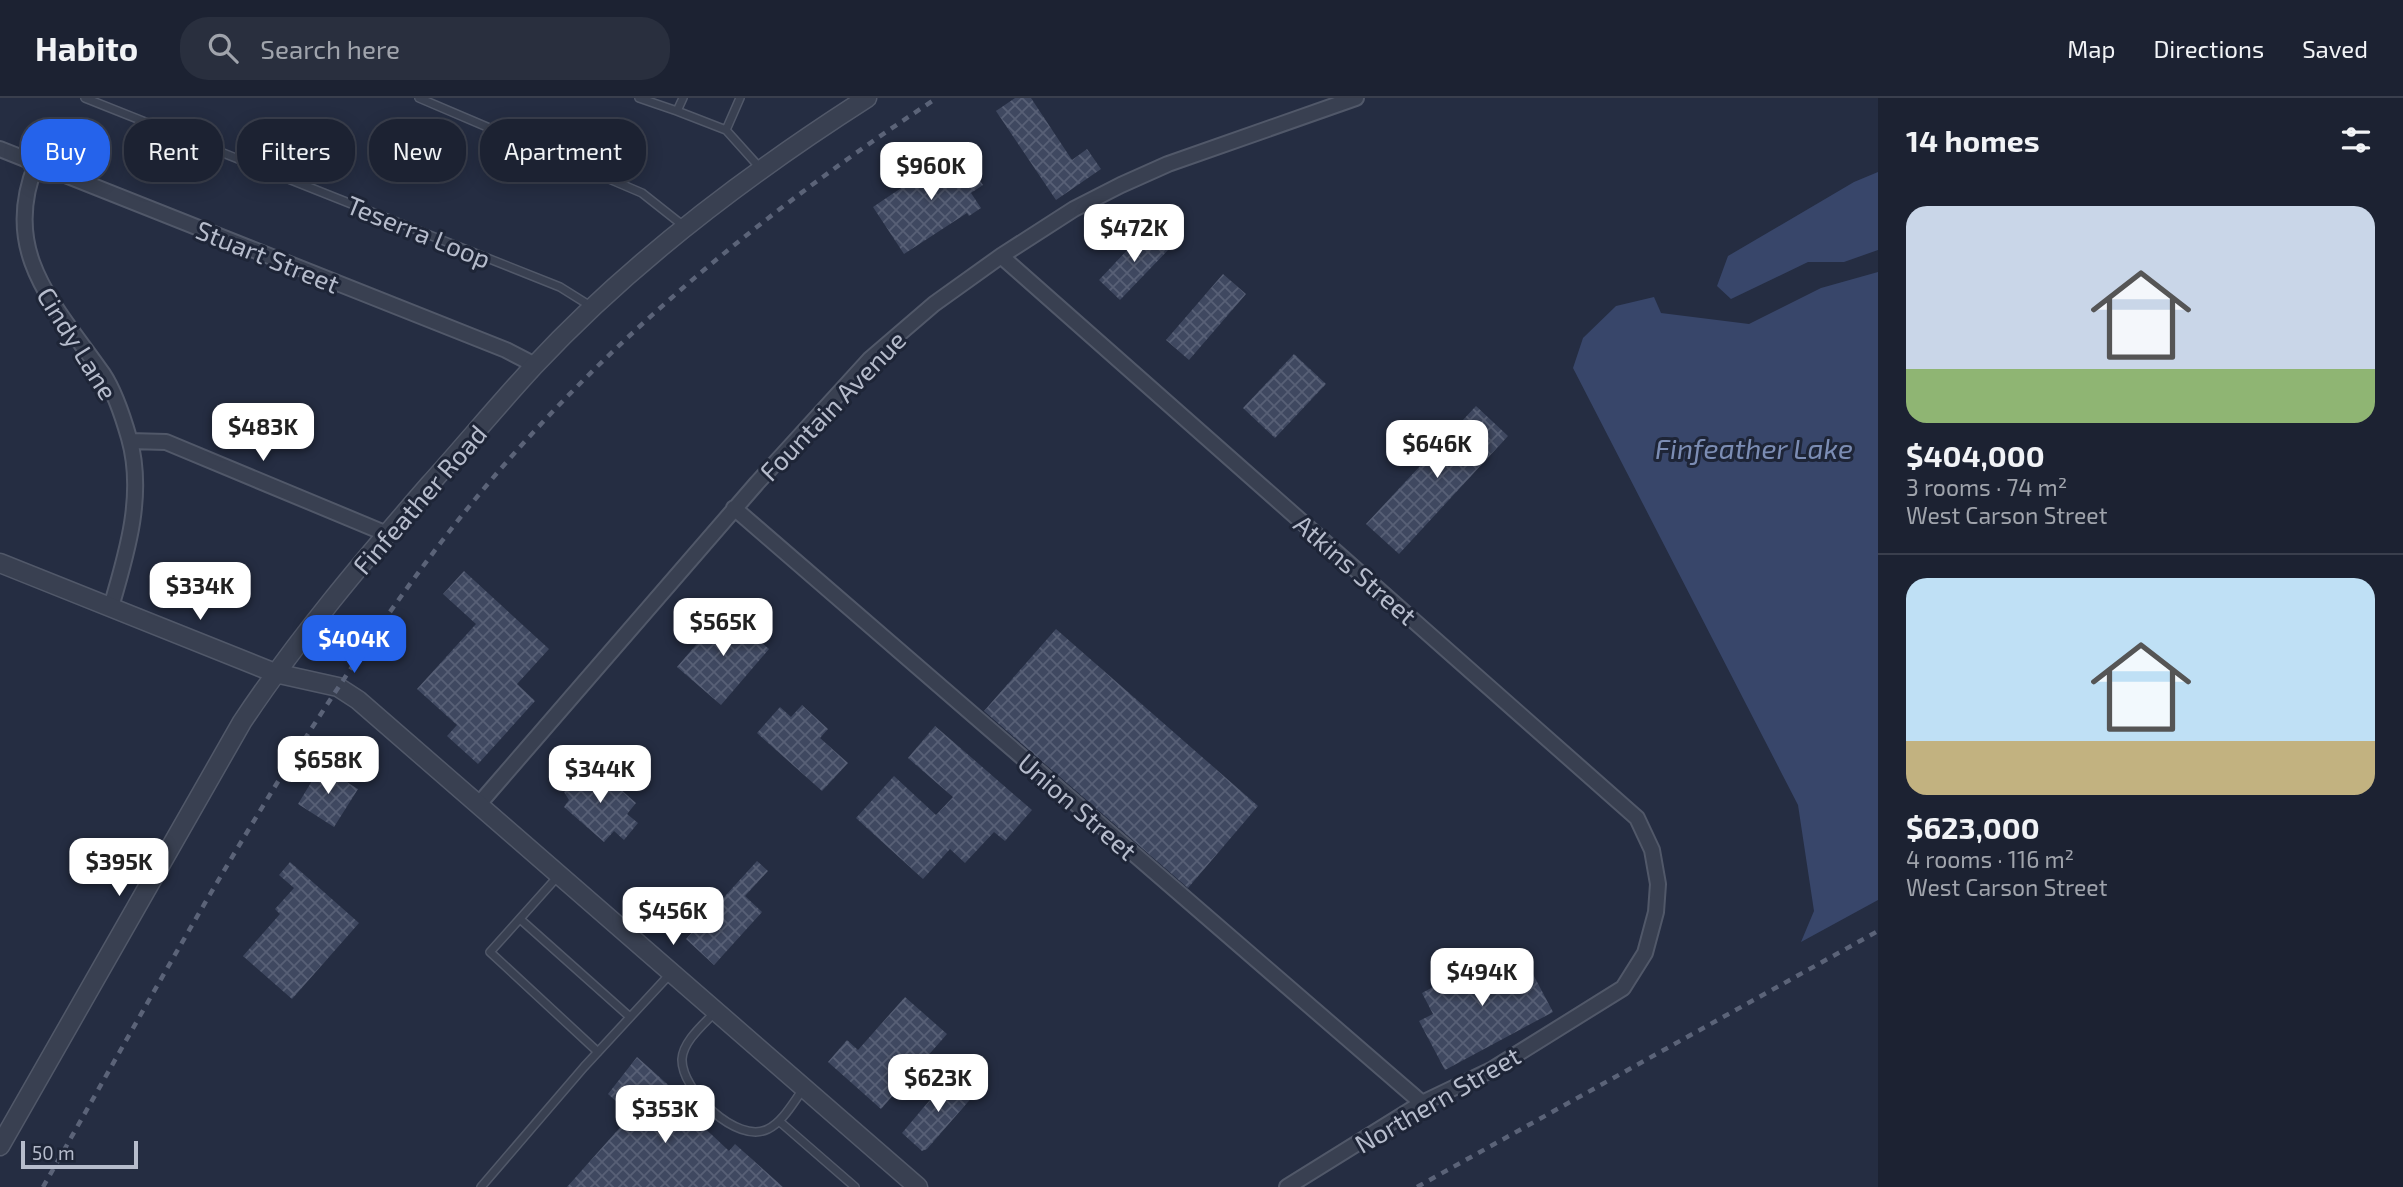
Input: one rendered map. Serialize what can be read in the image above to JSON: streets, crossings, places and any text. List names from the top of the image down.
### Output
{
  "streets": {
    "street": [
      "Stuart Street",
      "Cindy Lane",
      "Fountain Avenue",
      "Finfeather Road",
      "Atkins Street",
      "Union Street",
      "Northern Street"
    ],
    "lane": ["Teserra Loop"]
  },
  "crossings": [
    ["Teserra Loop", "Finfeather Road"],
    ["Stuart Street", "Finfeather Road"],
    ["Fountain Avenue", "Atkins Street"],
    ["Fountain Avenue", "Union Street"],
    ["Atkins Street", "Northern Street"],
    ["Union Street", "Northern Street"]
  ],
  "water": ["Finfeather Lake"],
  "scale_bar": "50 m",
  "page": {
    "header": "Habito",
    "search": "Search here",
    "nav": ["Map", "Directions", "Saved"],
    "heading": "14 homes",
    "chip": [
      "Buy",
      "Rent",
      "Filters",
      "New",
      "Apartment"
    ],
    "price": [
      "$960K",
      "$472K",
      "$483K",
      "$646K",
      "$334K",
      "$565K",
      "$404K",
      "$658K",
      "$344K",
      "$395K",
      "$456K",
      "$494K",
      "$623K",
      "$353K"
    ],
    "list": [
      {
        "name": "$404,000",
        "note": "3 rooms · 74 m² · West Carson Street"
      },
      {
        "name": "$623,000",
        "note": "4 rooms · 116 m² · West Carson Street"
      }
    ],
    "scale": "50 m"
  }
}
